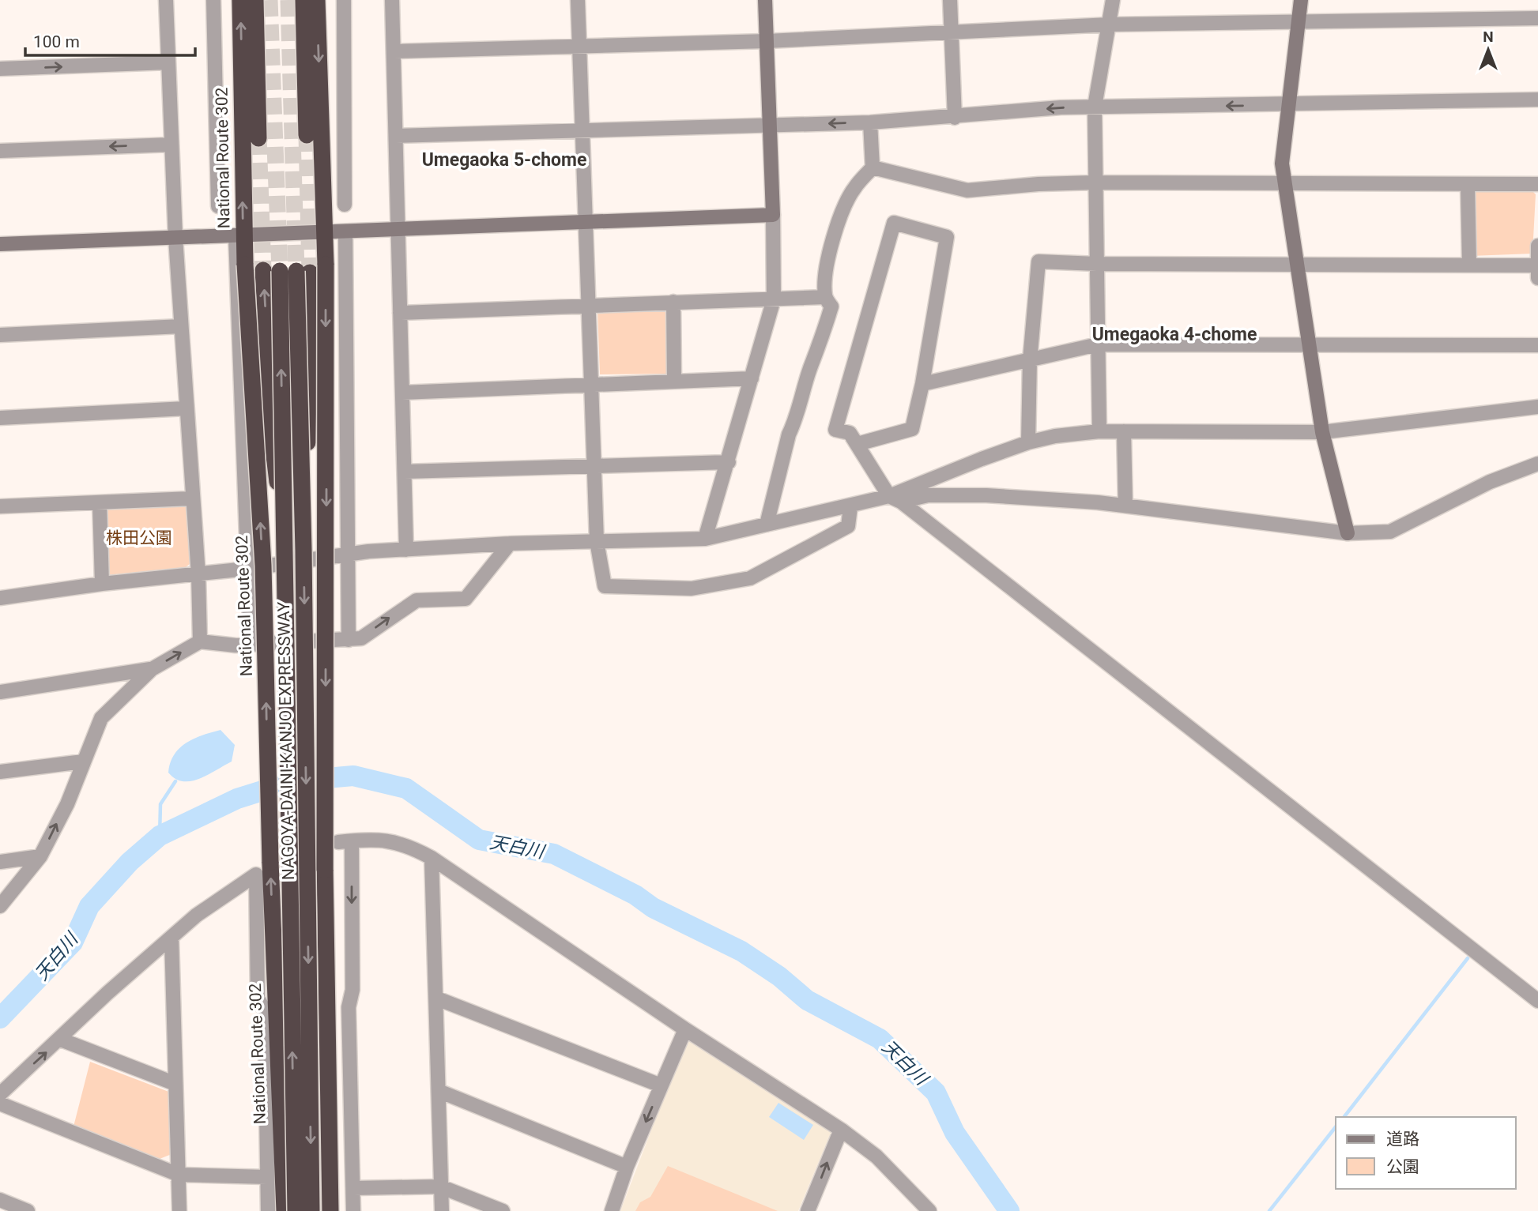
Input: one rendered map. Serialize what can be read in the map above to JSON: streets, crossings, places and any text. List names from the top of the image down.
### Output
{
  "streets": {
    "highway": ["National Route 302", "NAGOYA-DAINI-KANJO EXPRESSWAY"]
  },
  "districts": ["Umegaoka 5-chome", "Umegaoka 4-chome"],
  "water": ["天白川"],
  "parks": ["株田公園"],
  "legend": ["道路", "公園"],
  "scale_bar": "100 m",
  "north": "top"
}
